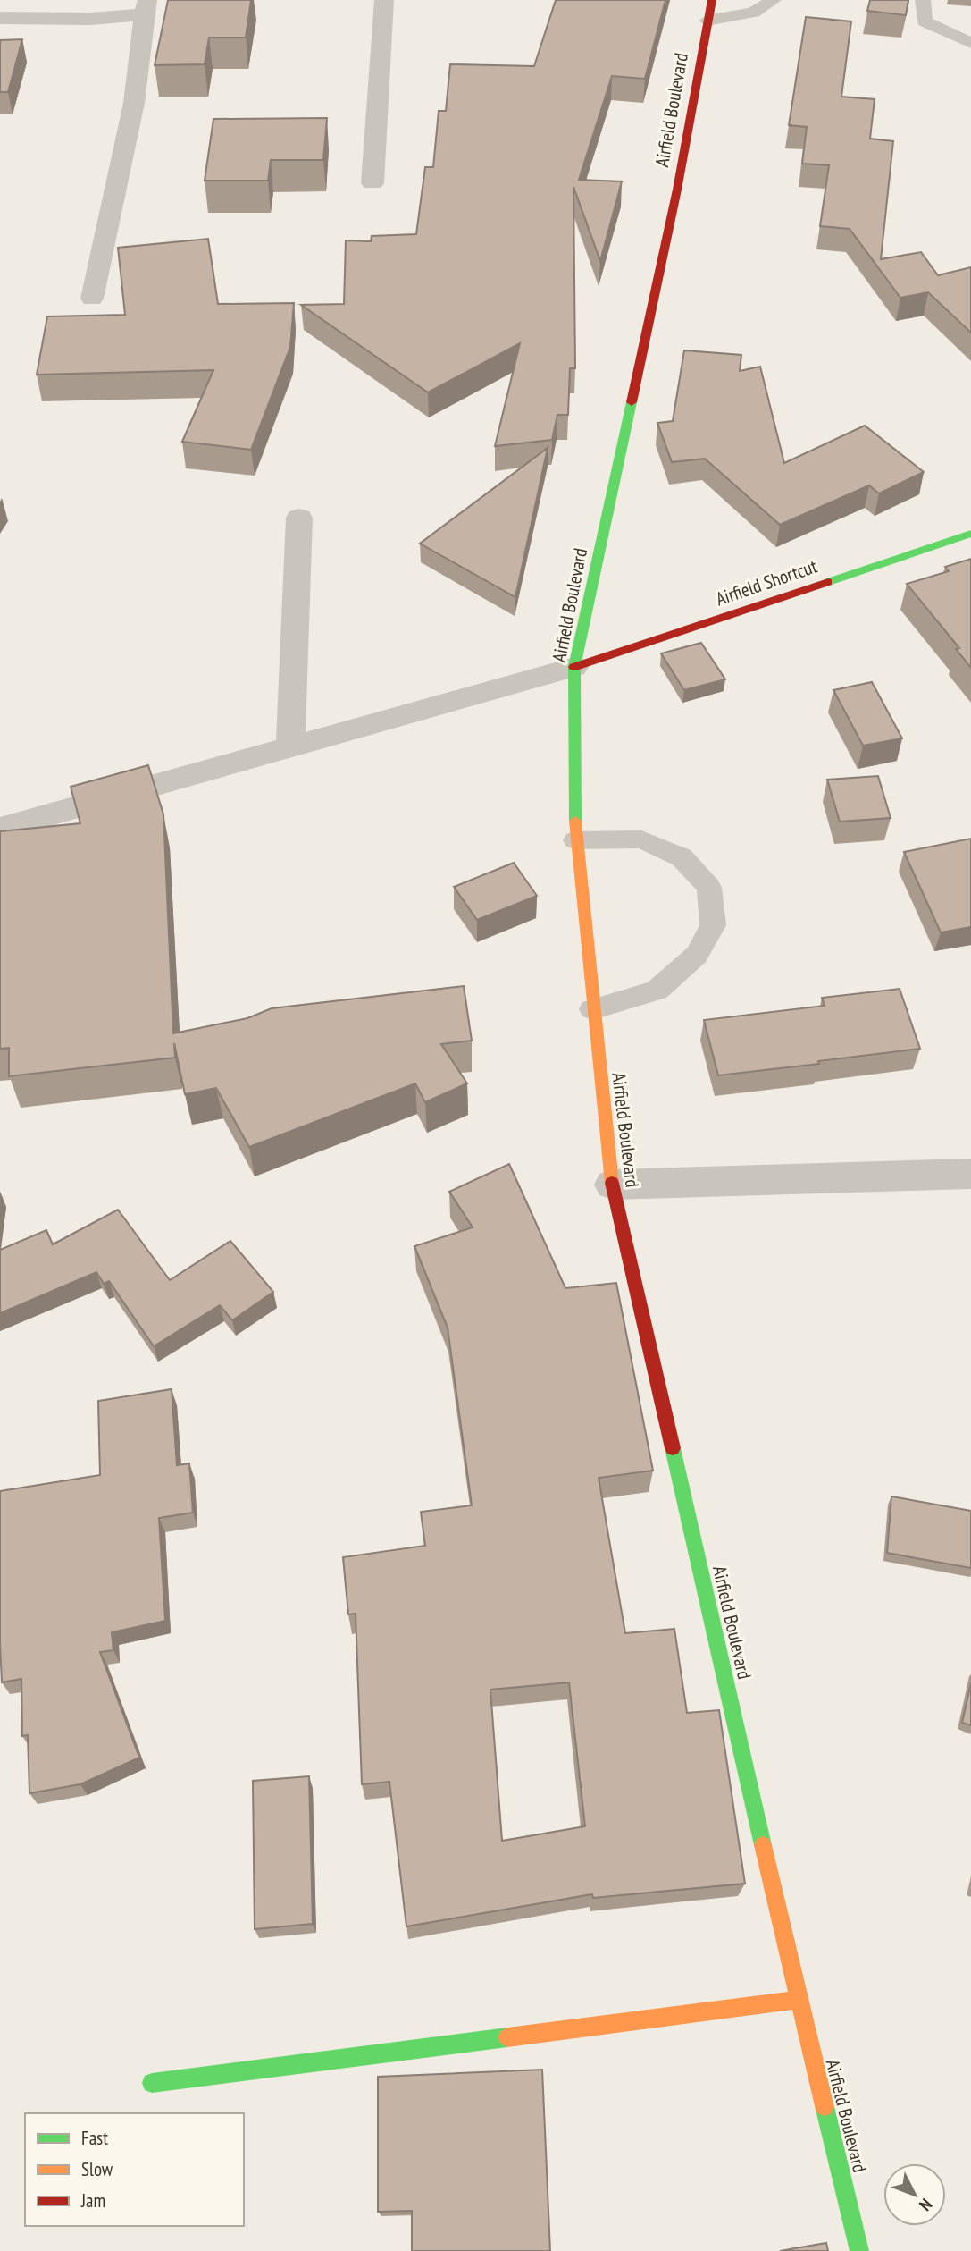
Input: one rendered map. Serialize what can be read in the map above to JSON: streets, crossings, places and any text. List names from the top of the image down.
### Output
{
  "streets": {
    "street": ["Airfield Boulevard", "Airfield Shortcut"]
  },
  "crossings": [
    ["Airfield Boulevard", "Airfield Shortcut"]
  ],
  "legend": ["Fast", "Slow", "Jam"],
  "north": "bottom right"
}
